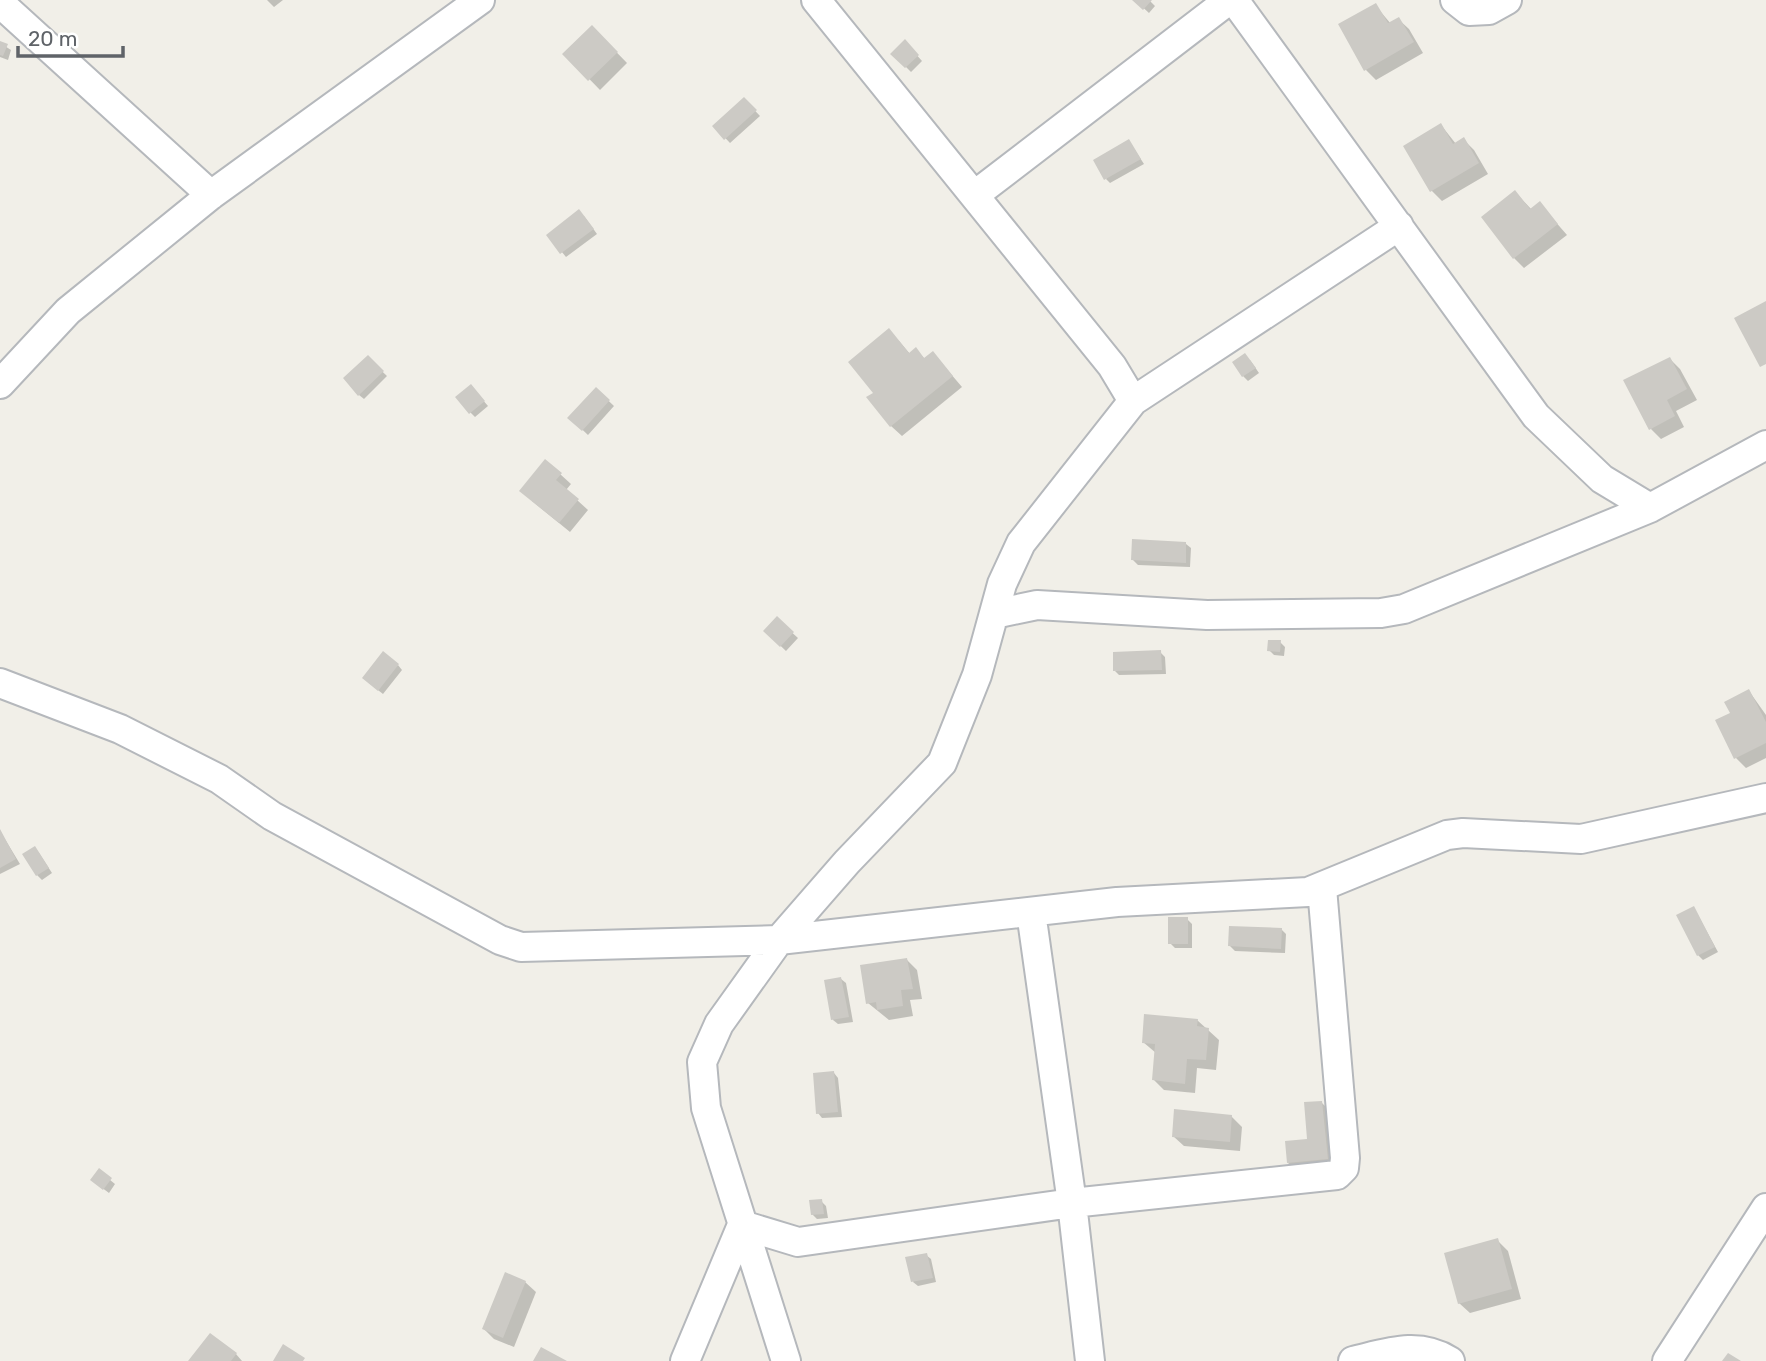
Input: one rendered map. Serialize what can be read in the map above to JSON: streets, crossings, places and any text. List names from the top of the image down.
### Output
{
  "scale_bar": "20 m"
}
